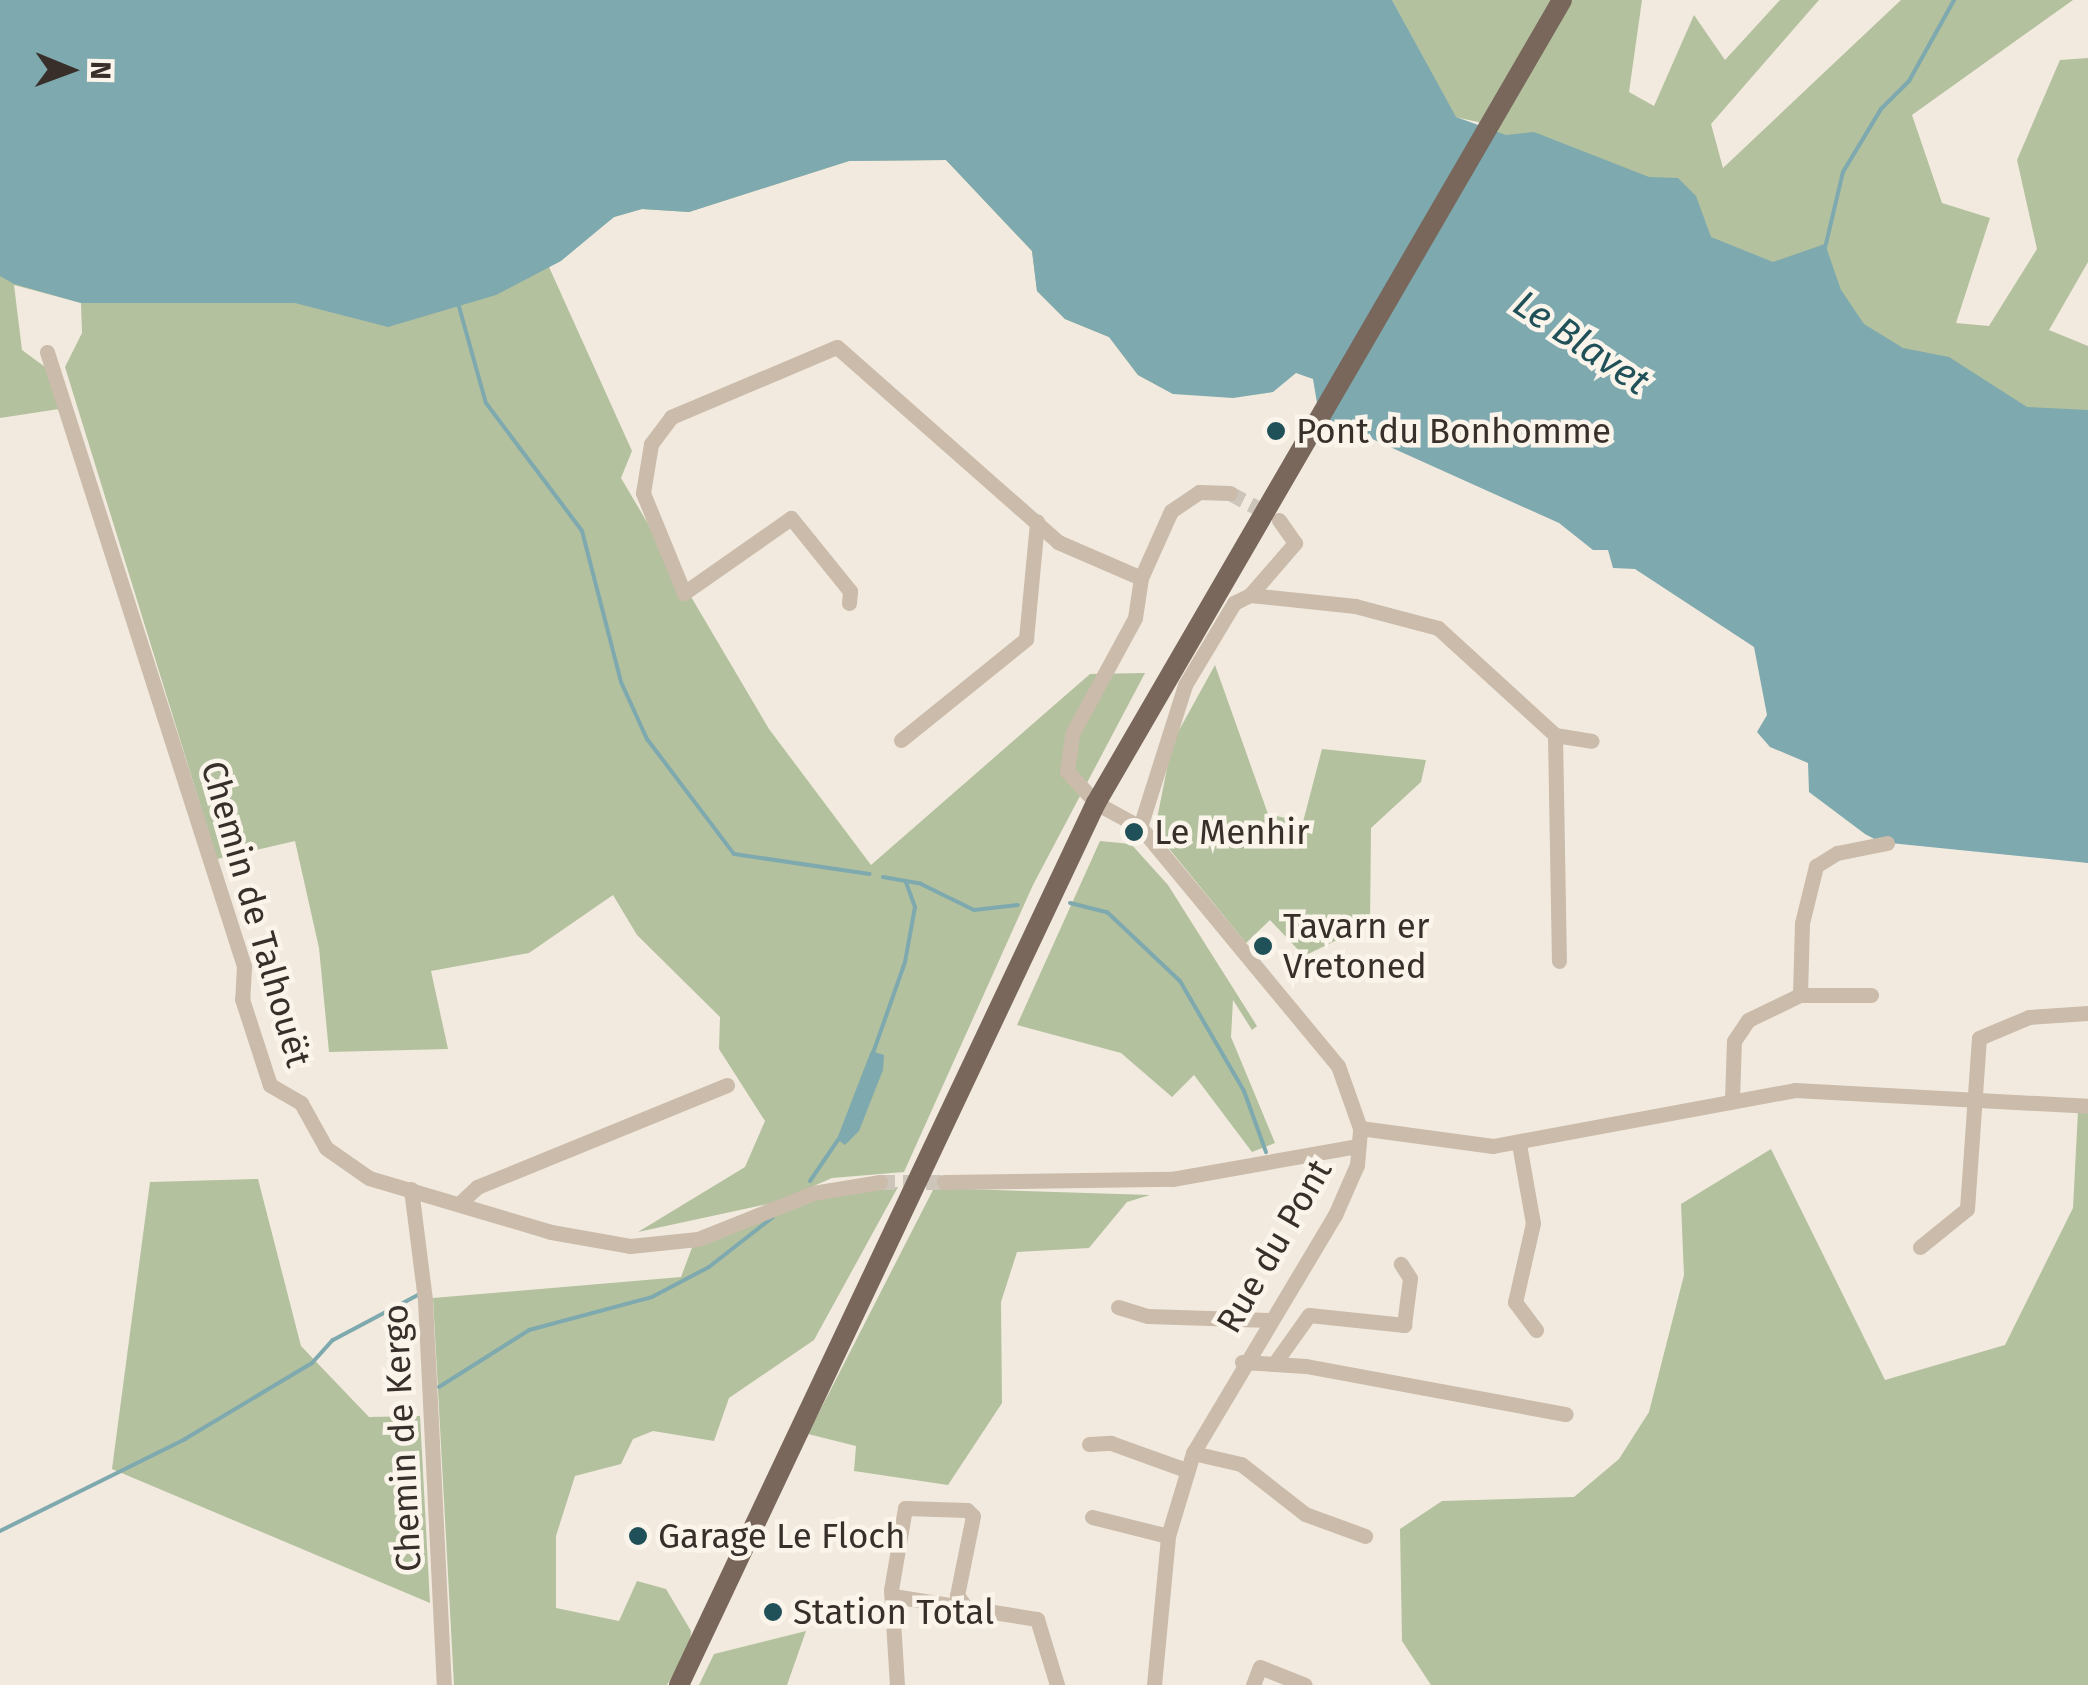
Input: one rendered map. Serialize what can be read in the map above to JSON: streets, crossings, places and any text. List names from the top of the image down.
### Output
{
  "streets": {
    "street": ["Chemin de Talhouët", "Rue du Pont", "Chemin de Kergo"]
  },
  "crossings": [
    ["Chemin de Talhouët", "Chemin de Kergo"]
  ],
  "water": ["Le Blavet"],
  "places": [
    "Pont du Bonhomme",
    "Le Menhir",
    "Tavarn er Vretoned",
    "Garage Le Floch",
    "Station Total"
  ],
  "north": "right"
}
